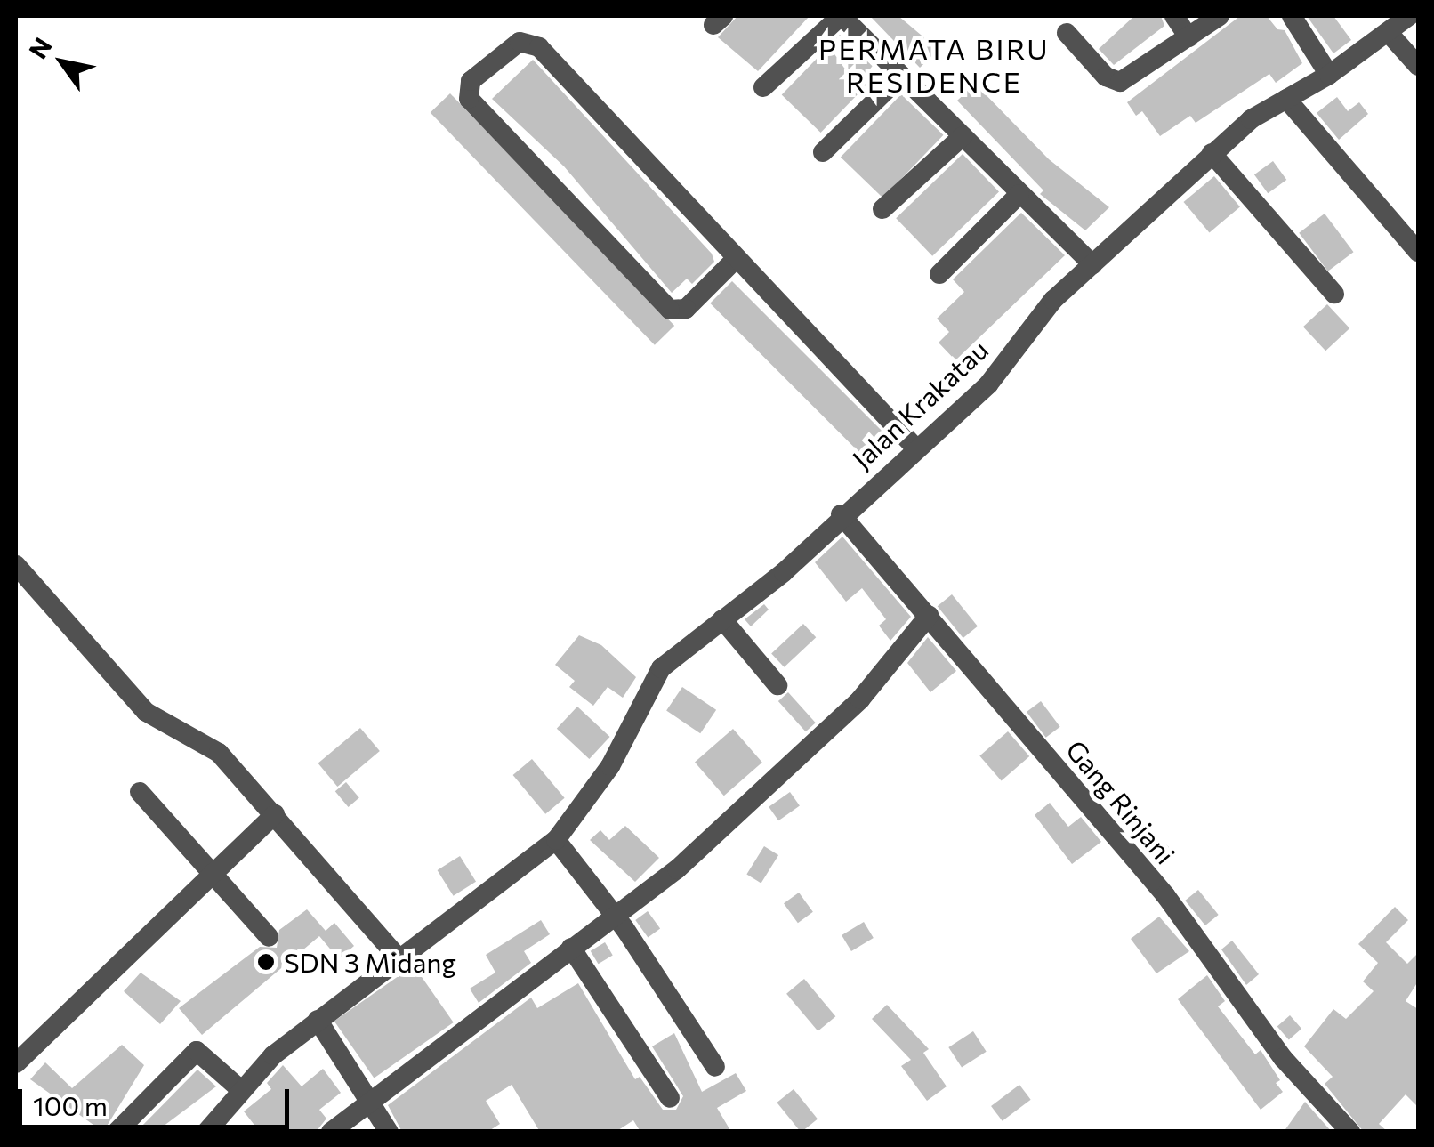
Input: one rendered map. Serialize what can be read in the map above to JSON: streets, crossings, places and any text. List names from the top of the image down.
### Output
{
  "streets": {
    "street": ["Jalan Krakatau", "Gang Rinjani"]
  },
  "crossings": [
    ["Jalan Krakatau", "Gang Rinjani"]
  ],
  "districts": ["PERMATA BIRU RESIDENCE"],
  "places": ["SDN 3 Midang"],
  "scale_bar": "100 m",
  "north": "top left"
}
